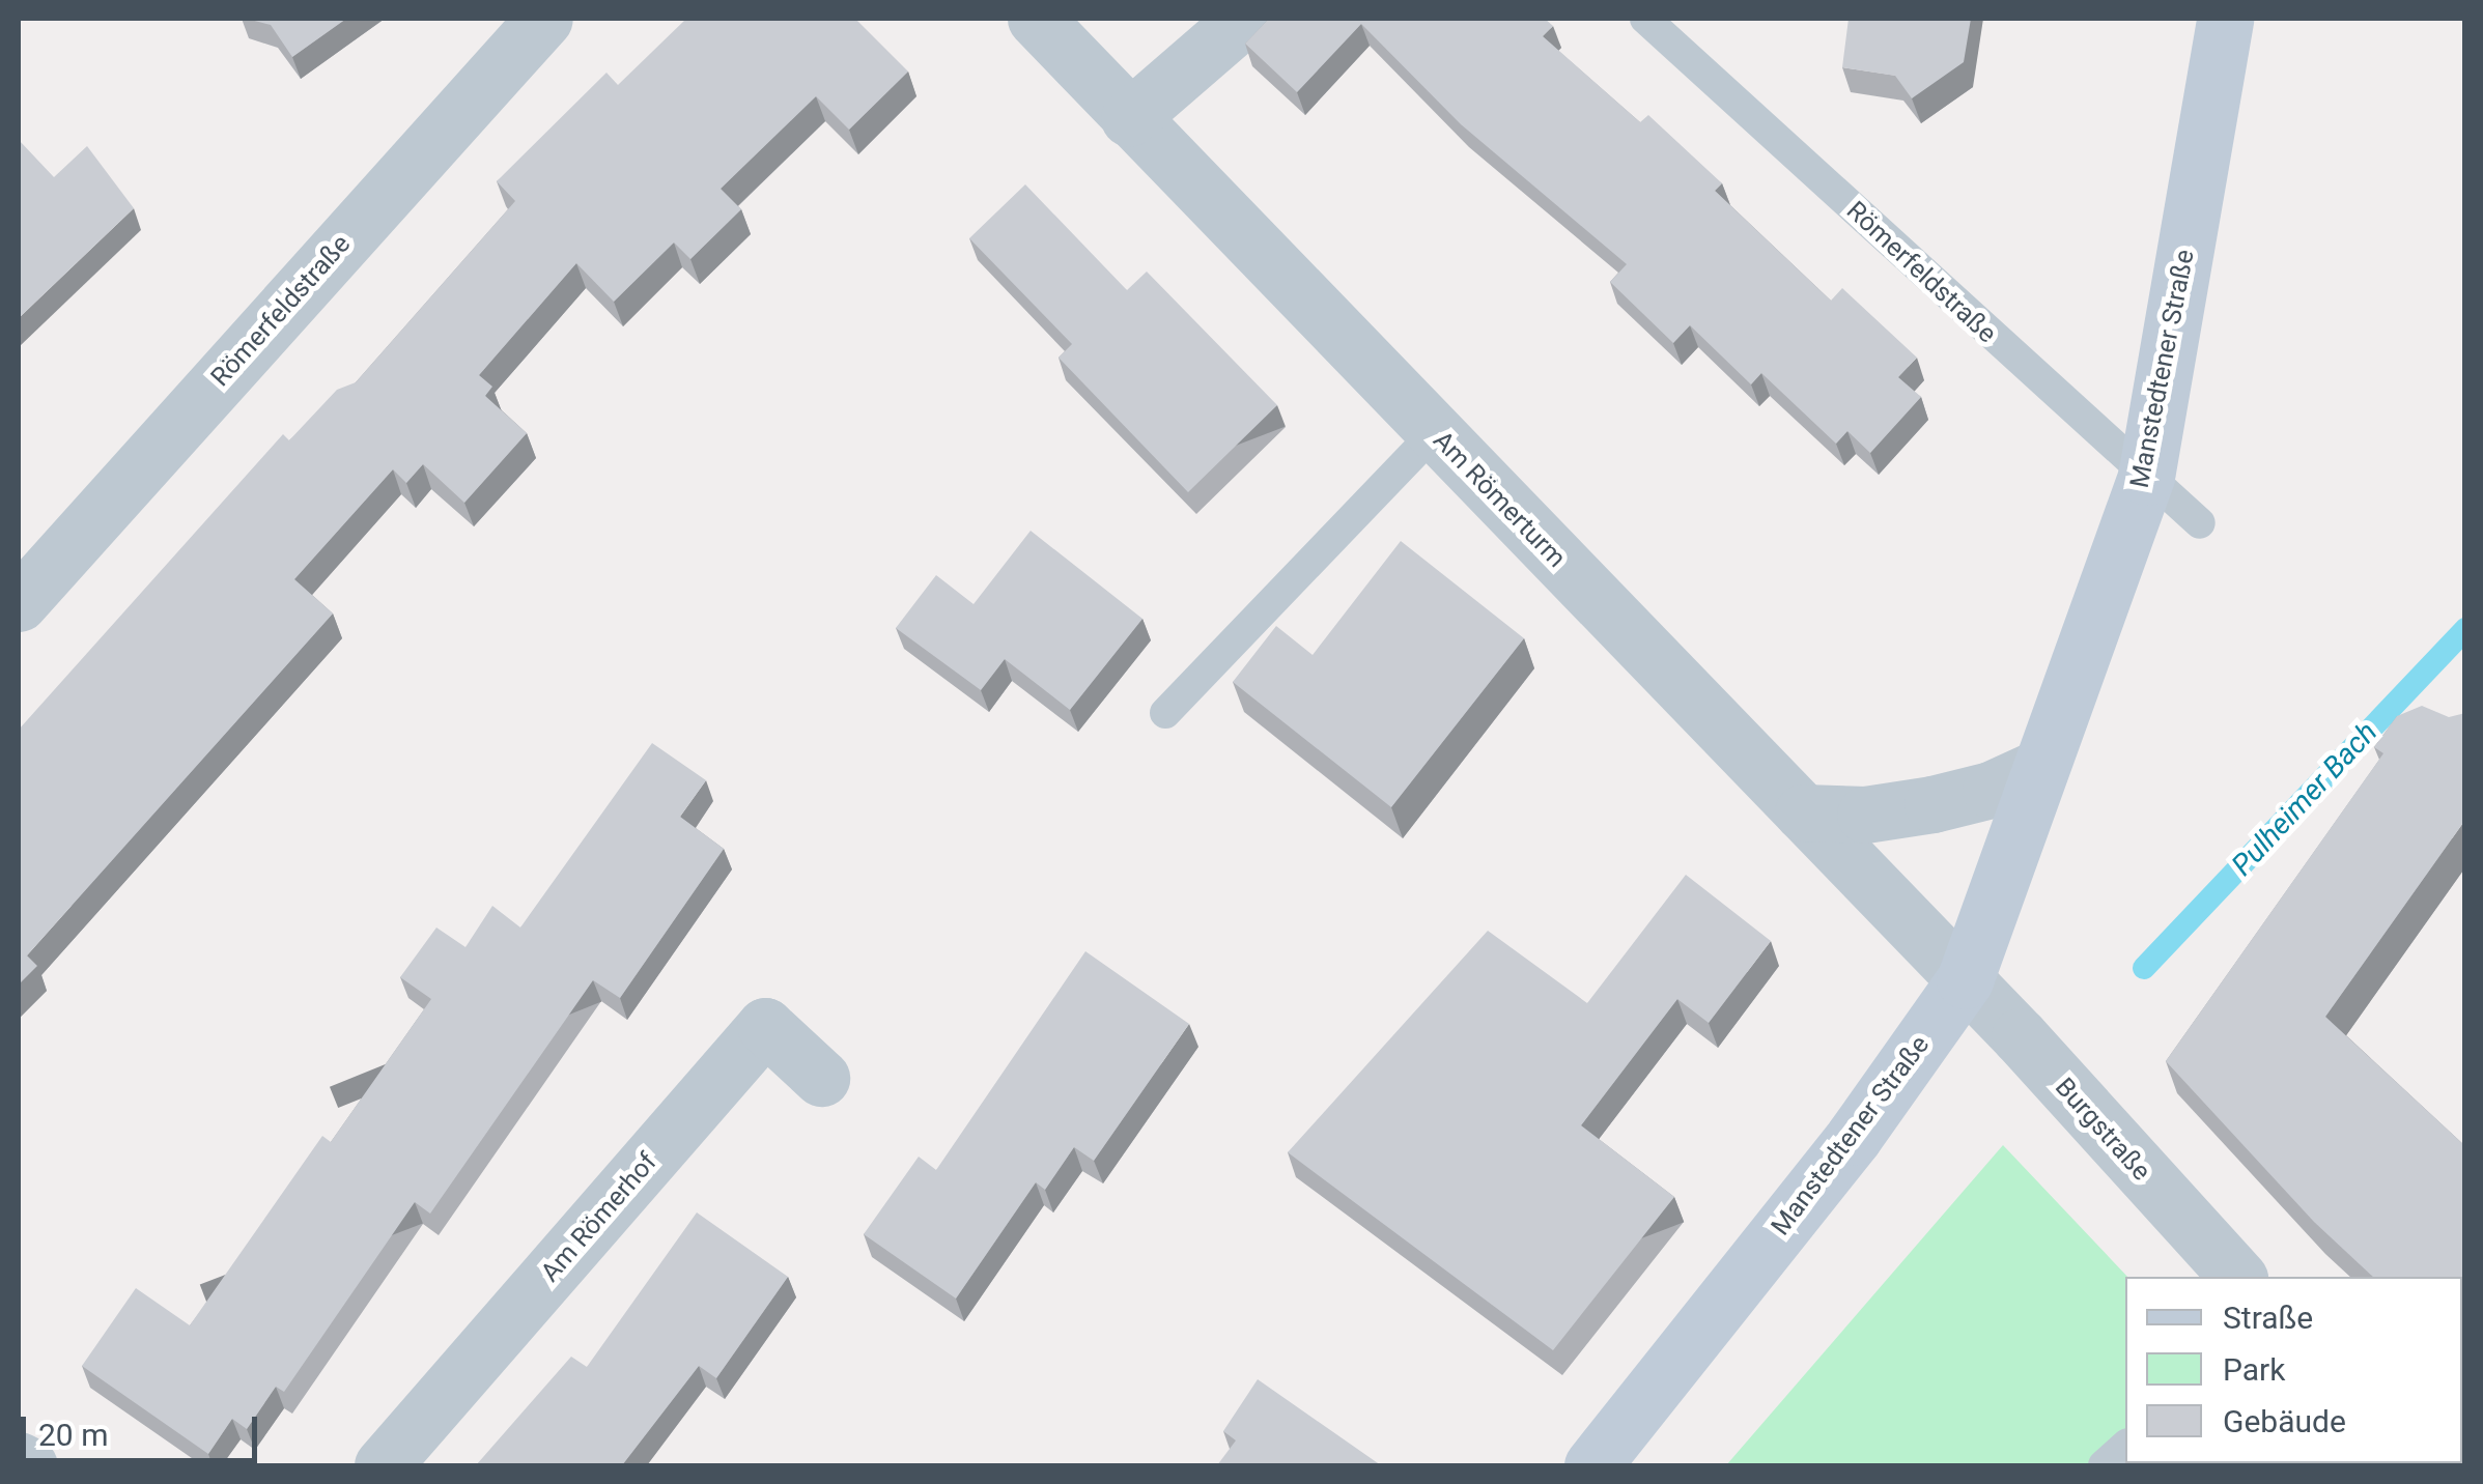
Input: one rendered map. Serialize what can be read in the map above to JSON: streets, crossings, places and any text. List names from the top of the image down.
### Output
{
  "streets": {
    "street": [
      "Römerfeldstraße",
      "Manstedtener Straße",
      "Am Römerturm",
      "Burgstraße",
      "Am Römerhof"
    ]
  },
  "crossings": [
    ["Römerfeldstraße", "Manstedtener Straße"],
    ["Manstedtener Straße", "Am Römerturm"],
    ["Manstedtener Straße", "Burgstraße"],
    ["Am Römerturm", "Burgstraße"]
  ],
  "water": ["Pulheimer Bach"],
  "legend": ["Straße", "Park", "Gebäude"],
  "scale_bar": "20 m"
}
